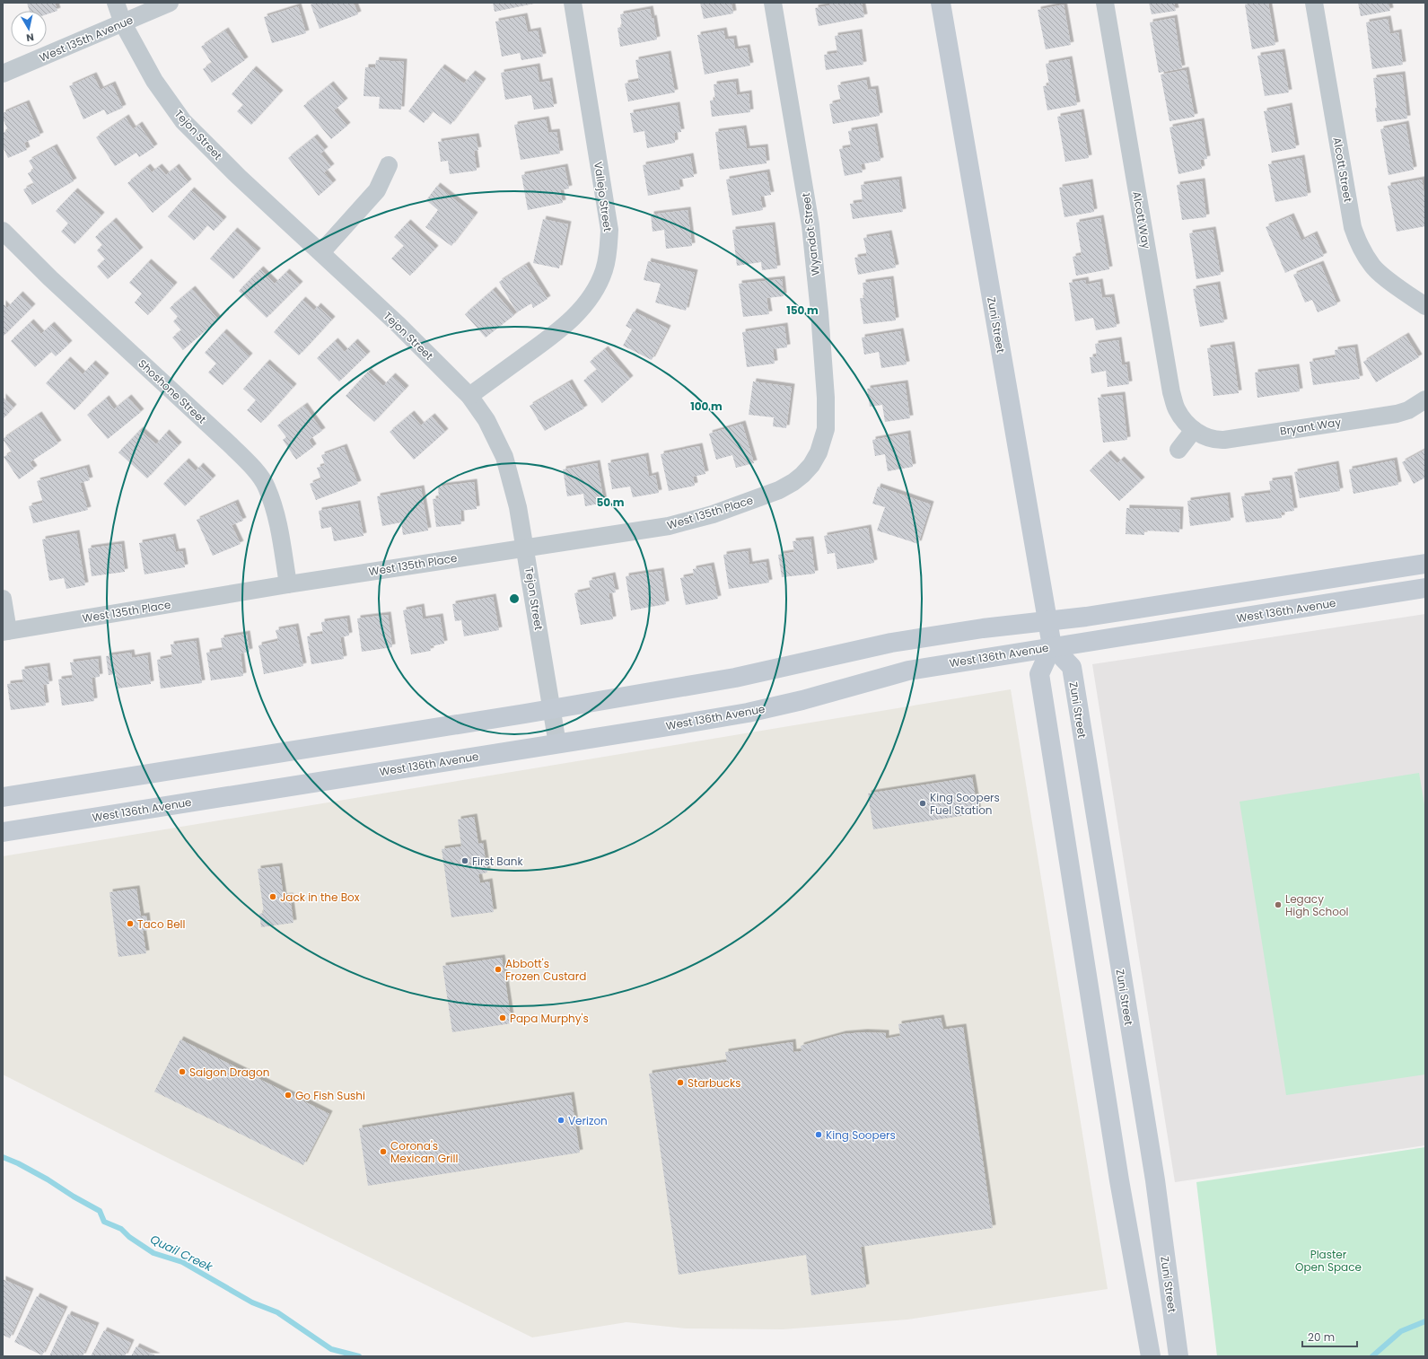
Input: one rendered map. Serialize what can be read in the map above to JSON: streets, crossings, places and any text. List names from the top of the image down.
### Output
{
  "streets": {
    "main road": ["Zuni Street", "West 136th Avenue"],
    "street": [
      "West 135th Avenue",
      "Tejon Street",
      "Alcott Street",
      "Vallejo Street",
      "Alcott Way",
      "Wyandot Street",
      "Shoshone Street",
      "Bryant Way",
      "West 135th Place"
    ]
  },
  "crossings": [
    ["West 135th Avenue", "Tejon Street"],
    ["Tejon Street", "Vallejo Street"],
    ["Tejon Street", "West 135th Place"],
    ["Tejon Street", "West 136th Avenue"],
    ["Alcott Way", "Bryant Way"],
    ["Wyandot Street", "West 135th Place"],
    ["Zuni Street", "West 136th Avenue"],
    ["Shoshone Street", "West 135th Place"]
  ],
  "water": ["Quail Creek"],
  "parks": ["Plaster Open Space"],
  "places": [
    "King Soopers Fuel Station",
    "First Bank",
    "Jack in the Box",
    "Legacy High School",
    "Taco Bell",
    "Abbott's Frozen Custard",
    "Papa Murphy's",
    "Saigon Dragon",
    "Starbucks",
    "Go Fish Sushi",
    "Verizon",
    "King Soopers",
    "Corona's Mexican Grill"
  ],
  "scale_bar": "20 m",
  "north": "bottom",
  "rings": ["150 m", "100 m", "50 m"]
}
